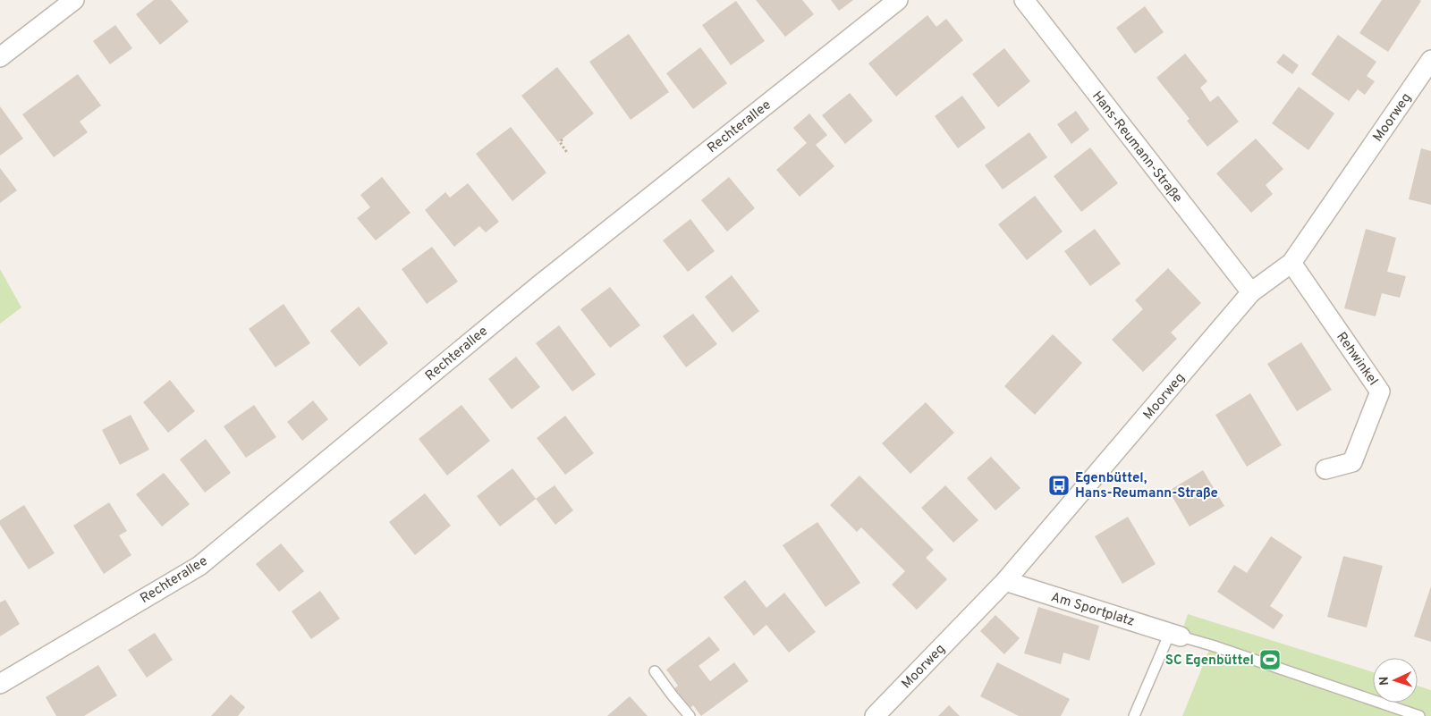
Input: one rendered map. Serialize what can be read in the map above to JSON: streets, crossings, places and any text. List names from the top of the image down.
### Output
{
  "streets": {
    "street": [
      "Moorweg",
      "Rechterallee",
      "Hans-Reumann-Straße",
      "Rehwinkel",
      "Am Sportplatz"
    ]
  },
  "crossings": [
    ["Moorweg", "Hans-Reumann-Straße"],
    ["Moorweg", "Rehwinkel"],
    ["Moorweg", "Am Sportplatz"]
  ],
  "places": {
    "bus stop": ["Egenbüttel, Hans-Reumann-Straße"],
    "sports": ["SC Egenbüttel"]
  },
  "north": "left"
}
